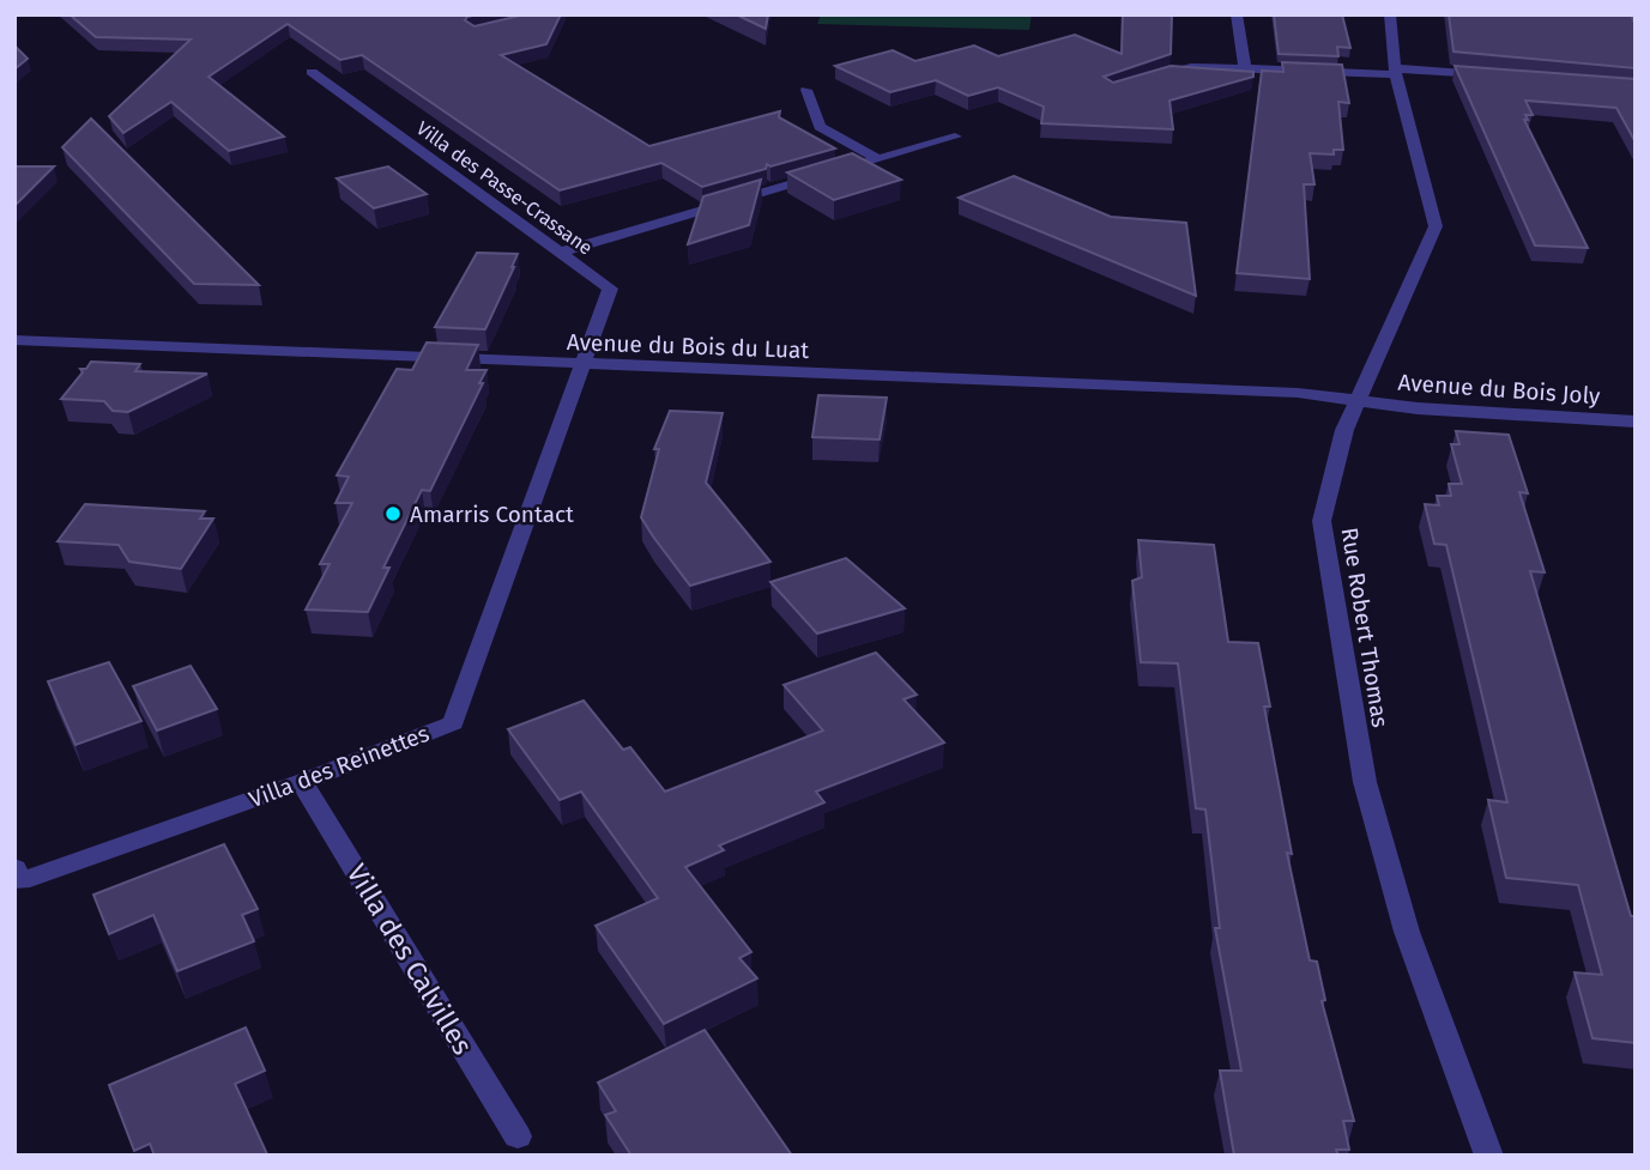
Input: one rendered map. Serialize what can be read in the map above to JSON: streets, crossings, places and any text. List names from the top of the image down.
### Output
{
  "streets": {
    "street": [
      "Villa des Passe-Crassane",
      "Avenue du Bois du Luat",
      "Avenue du Bois Joly",
      "Rue Robert Thomas",
      "Villa des Reinettes",
      "Villa des Calvilles"
    ]
  },
  "crossings": [
    ["Villa des Passe-Crassane", "Avenue du Bois du Luat"],
    ["Villa des Passe-Crassane", "Villa des Reinettes"],
    ["Avenue du Bois du Luat", "Avenue du Bois Joly"],
    ["Avenue du Bois du Luat", "Rue Robert Thomas"],
    ["Avenue du Bois du Luat", "Villa des Reinettes"],
    ["Avenue du Bois Joly", "Rue Robert Thomas"],
    ["Villa des Reinettes", "Villa des Calvilles"]
  ],
  "places": ["Amarris Contact"]
}
